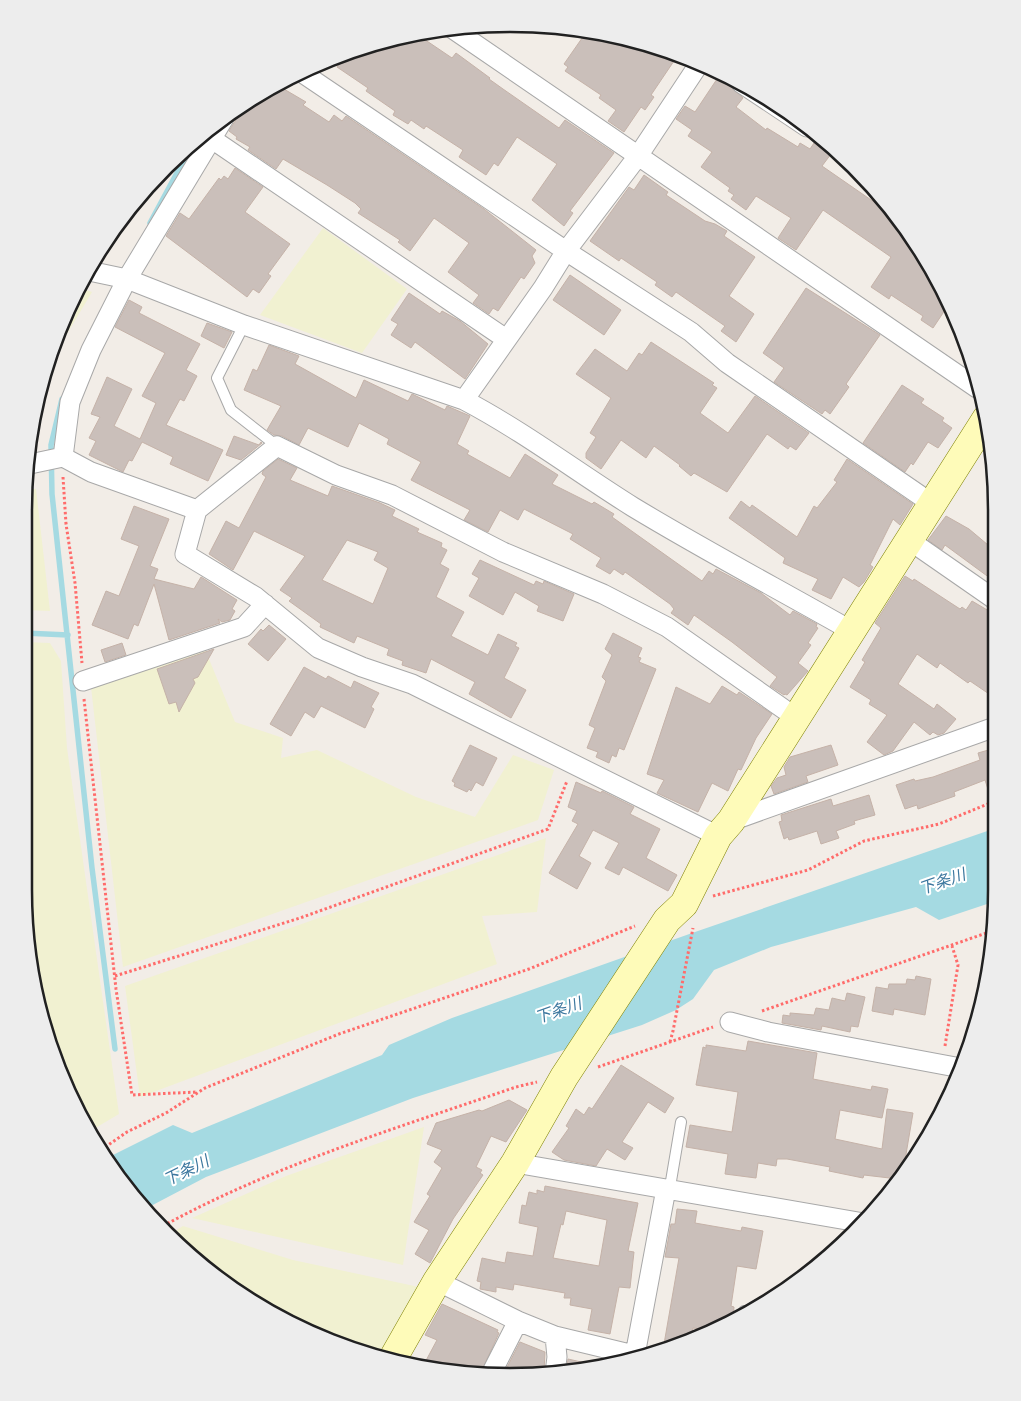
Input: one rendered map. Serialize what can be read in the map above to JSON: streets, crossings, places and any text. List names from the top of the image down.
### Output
{
  "water": ["下条川"]
}
